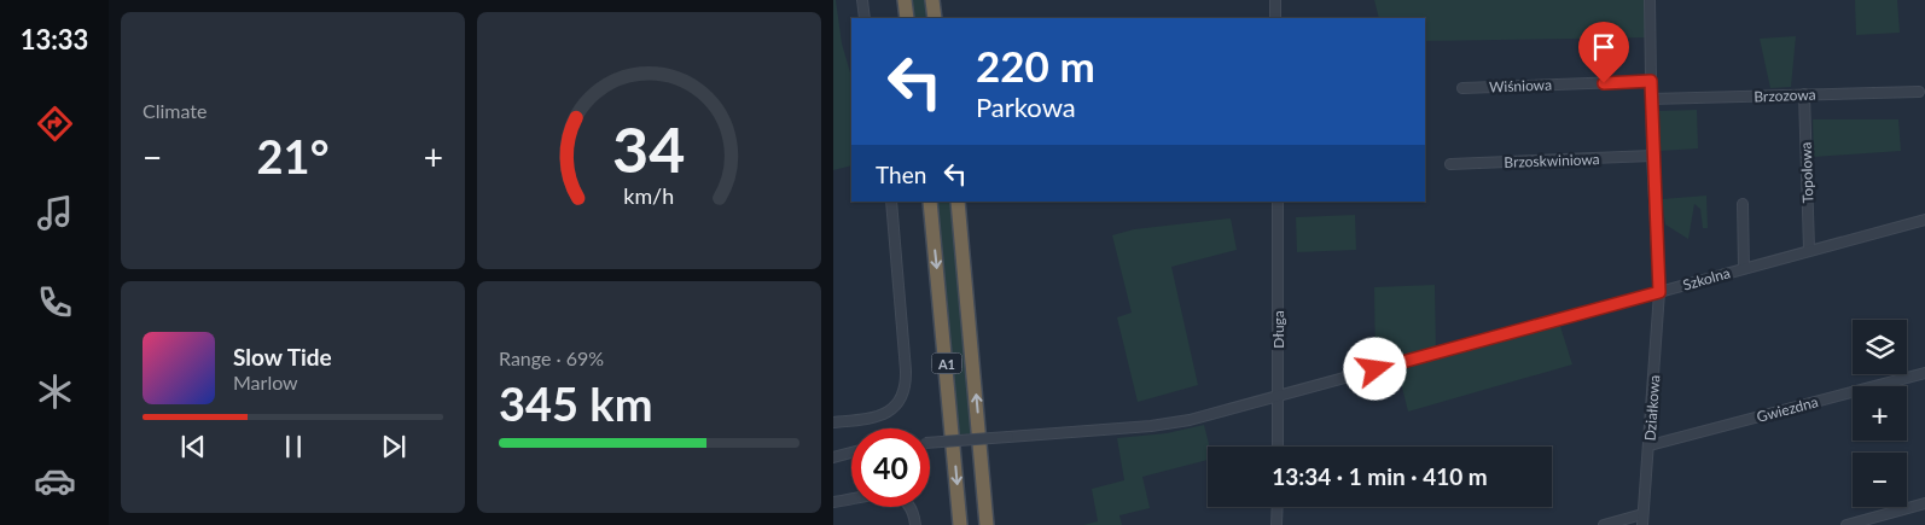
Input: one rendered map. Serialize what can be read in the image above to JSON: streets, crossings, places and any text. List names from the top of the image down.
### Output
{
  "streets": {
    "highway": ["A1"],
    "street": [
      "Wiśniowa",
      "Brzozowa",
      "Brzoskwiniowa",
      "Topolowa",
      "Szkolna",
      "Długa",
      "Działkowa",
      "Gwiezdna"
    ]
  },
  "crossings": [
    ["Wiśniowa", "Działkowa"],
    ["Brzozowa", "Topolowa"],
    ["Brzozowa", "Działkowa"],
    ["Brzoskwiniowa", "Działkowa"],
    ["Topolowa", "Szkolna"],
    ["Szkolna", "Długa"],
    ["Szkolna", "Działkowa"],
    ["Działkowa", "Gwiezdna"]
  ],
  "page": {
    "tabs": "13:33",
    "tile": [
      "Climate",
      ["Range · 69%", "345 km"]
    ],
    "turn": ["220 m", "Parkowa"],
    "heat": ["−", "21°", "+"],
    "then": "Then",
    "map_buttons": ["+", "−"],
    "song": ["Slow Tide", "Marlow"],
    "limit": "40",
    "trip": "13:34 · 1 min · 410 m",
    "gauge": ["34", "km/h"]
  }
}
